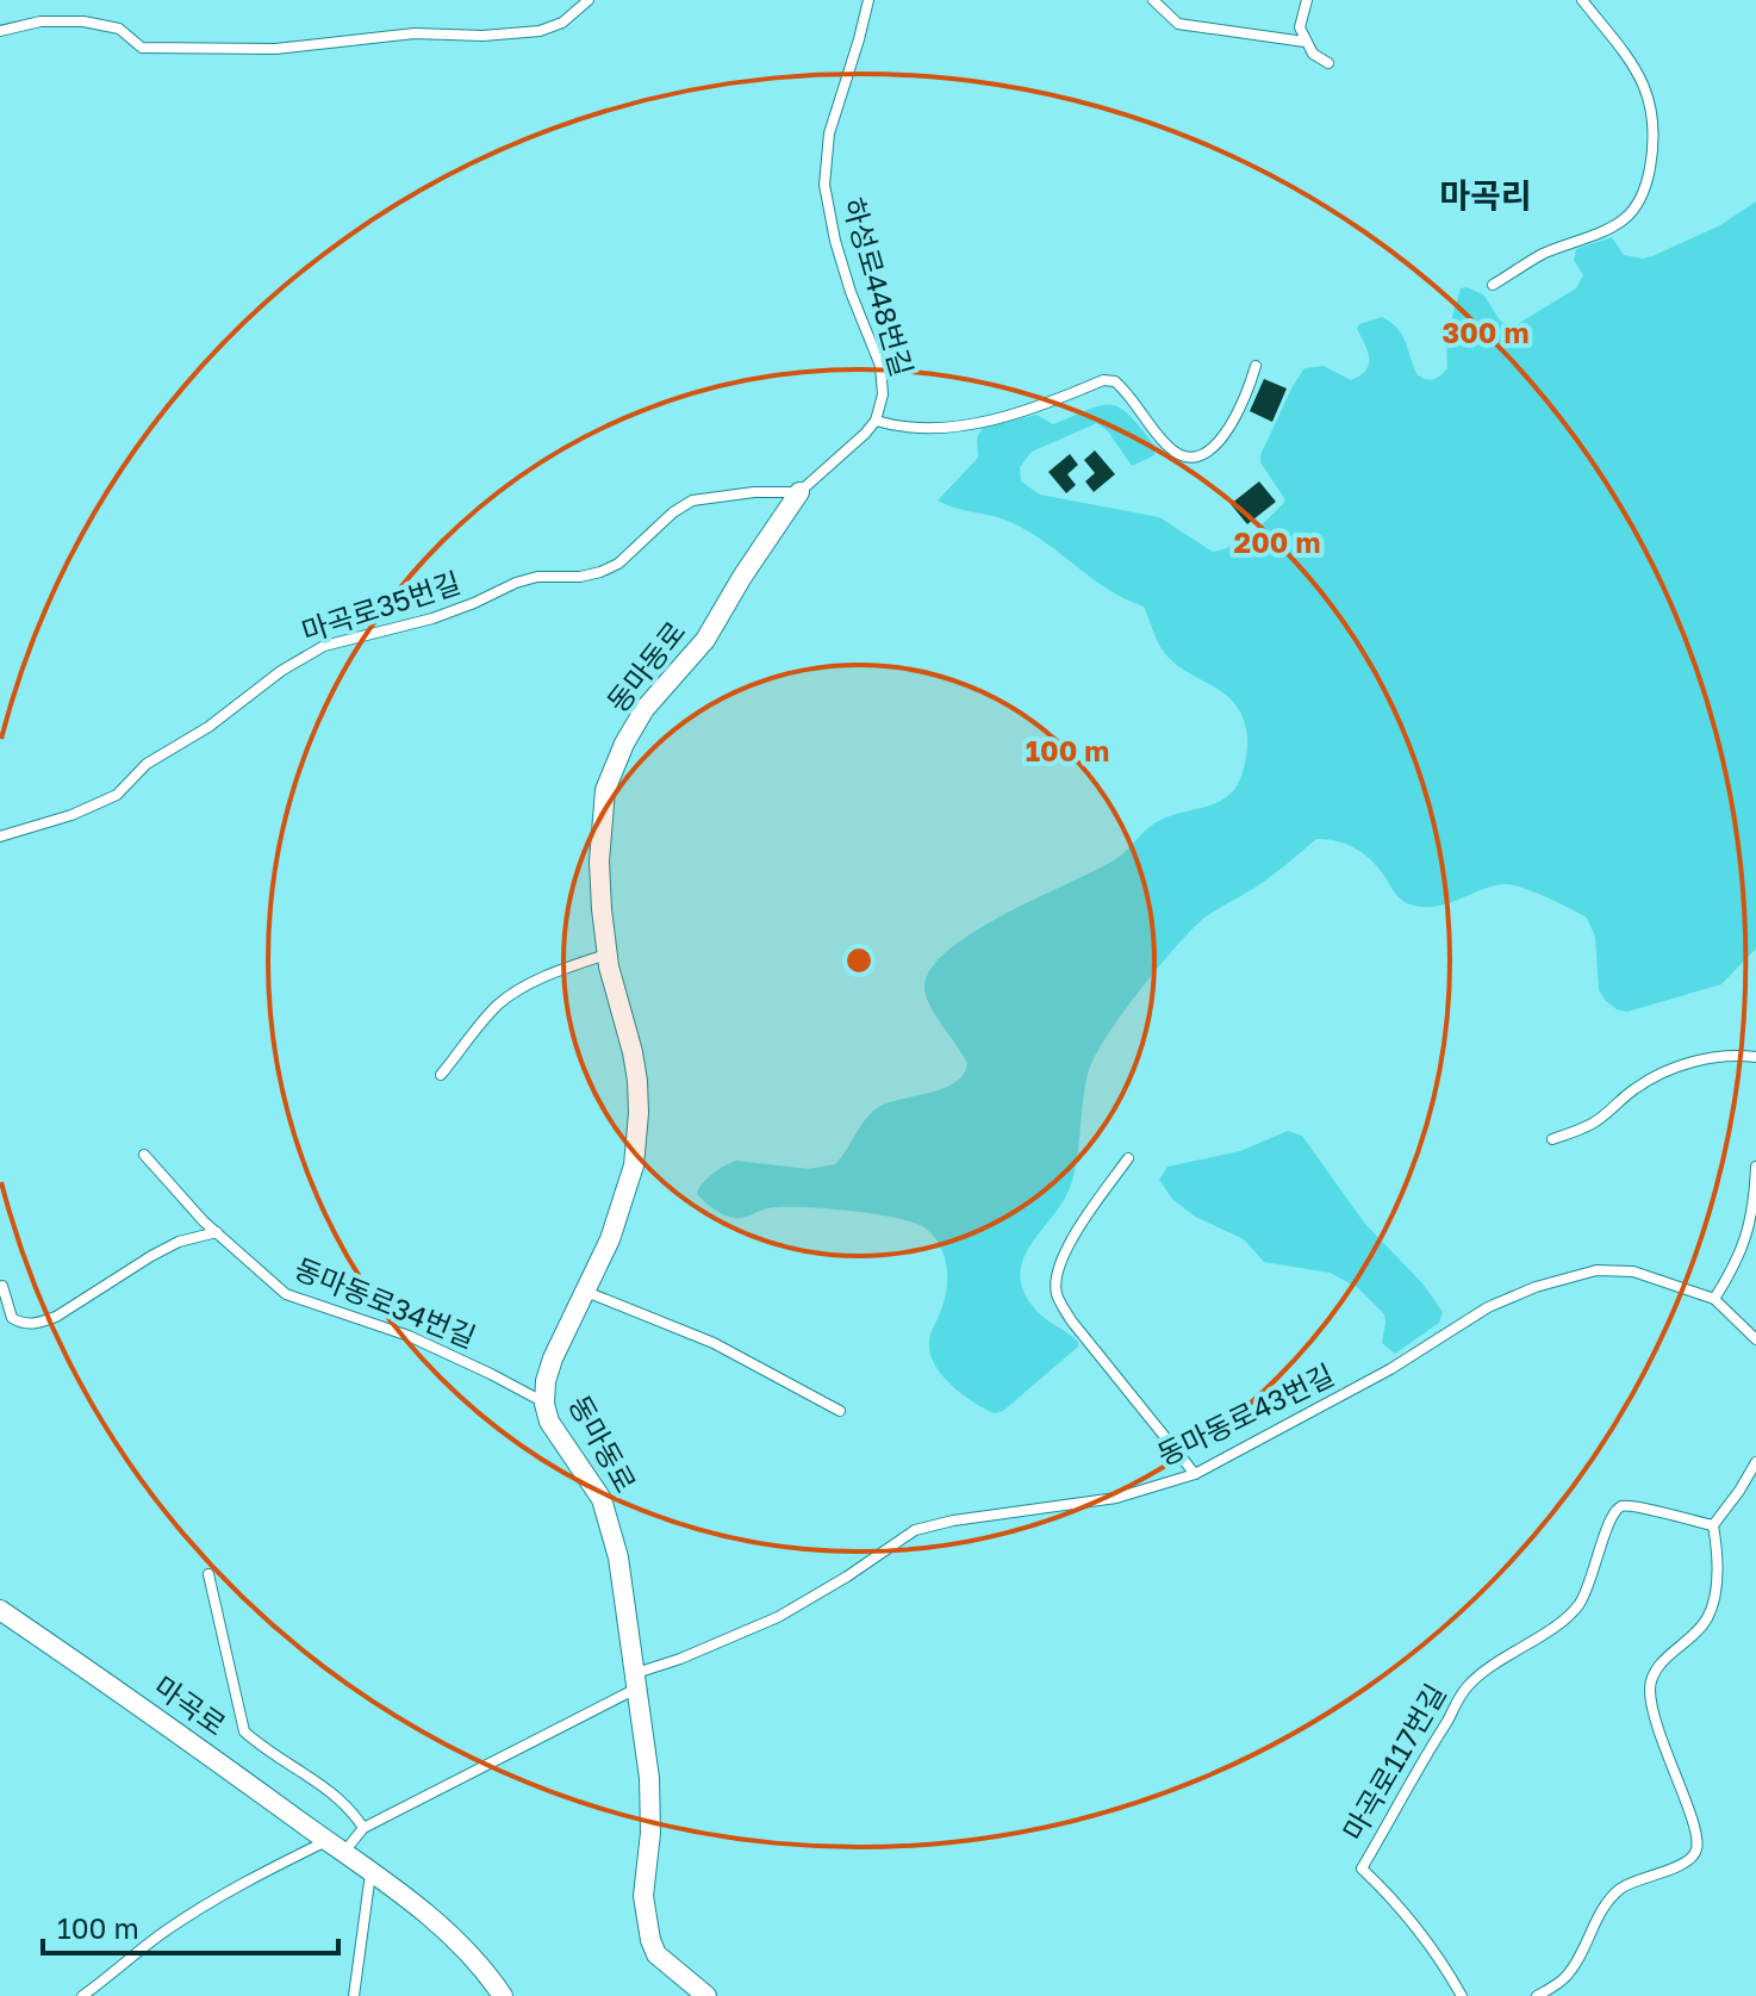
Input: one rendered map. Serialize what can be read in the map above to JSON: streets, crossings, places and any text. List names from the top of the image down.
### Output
{
  "streets": {
    "street": ["동마동로", "마곡로"],
    "lane": [
      "하성로448번길",
      "마곡로35번길",
      "동마동로34번길",
      "동마동로43번길",
      "마곡로117번길"
    ]
  },
  "crossings": [
    ["하성로448번길", "마곡로35번길"],
    ["하성로448번길", "동마동로"],
    ["마곡로35번길", "동마동로"],
    ["동마동로", "동마동로34번길"],
    ["동마동로", "동마동로43번길"]
  ],
  "districts": ["마곡리"],
  "scale_bar": "100 m",
  "rings": ["300 m", "200 m", "100 m"]
}
